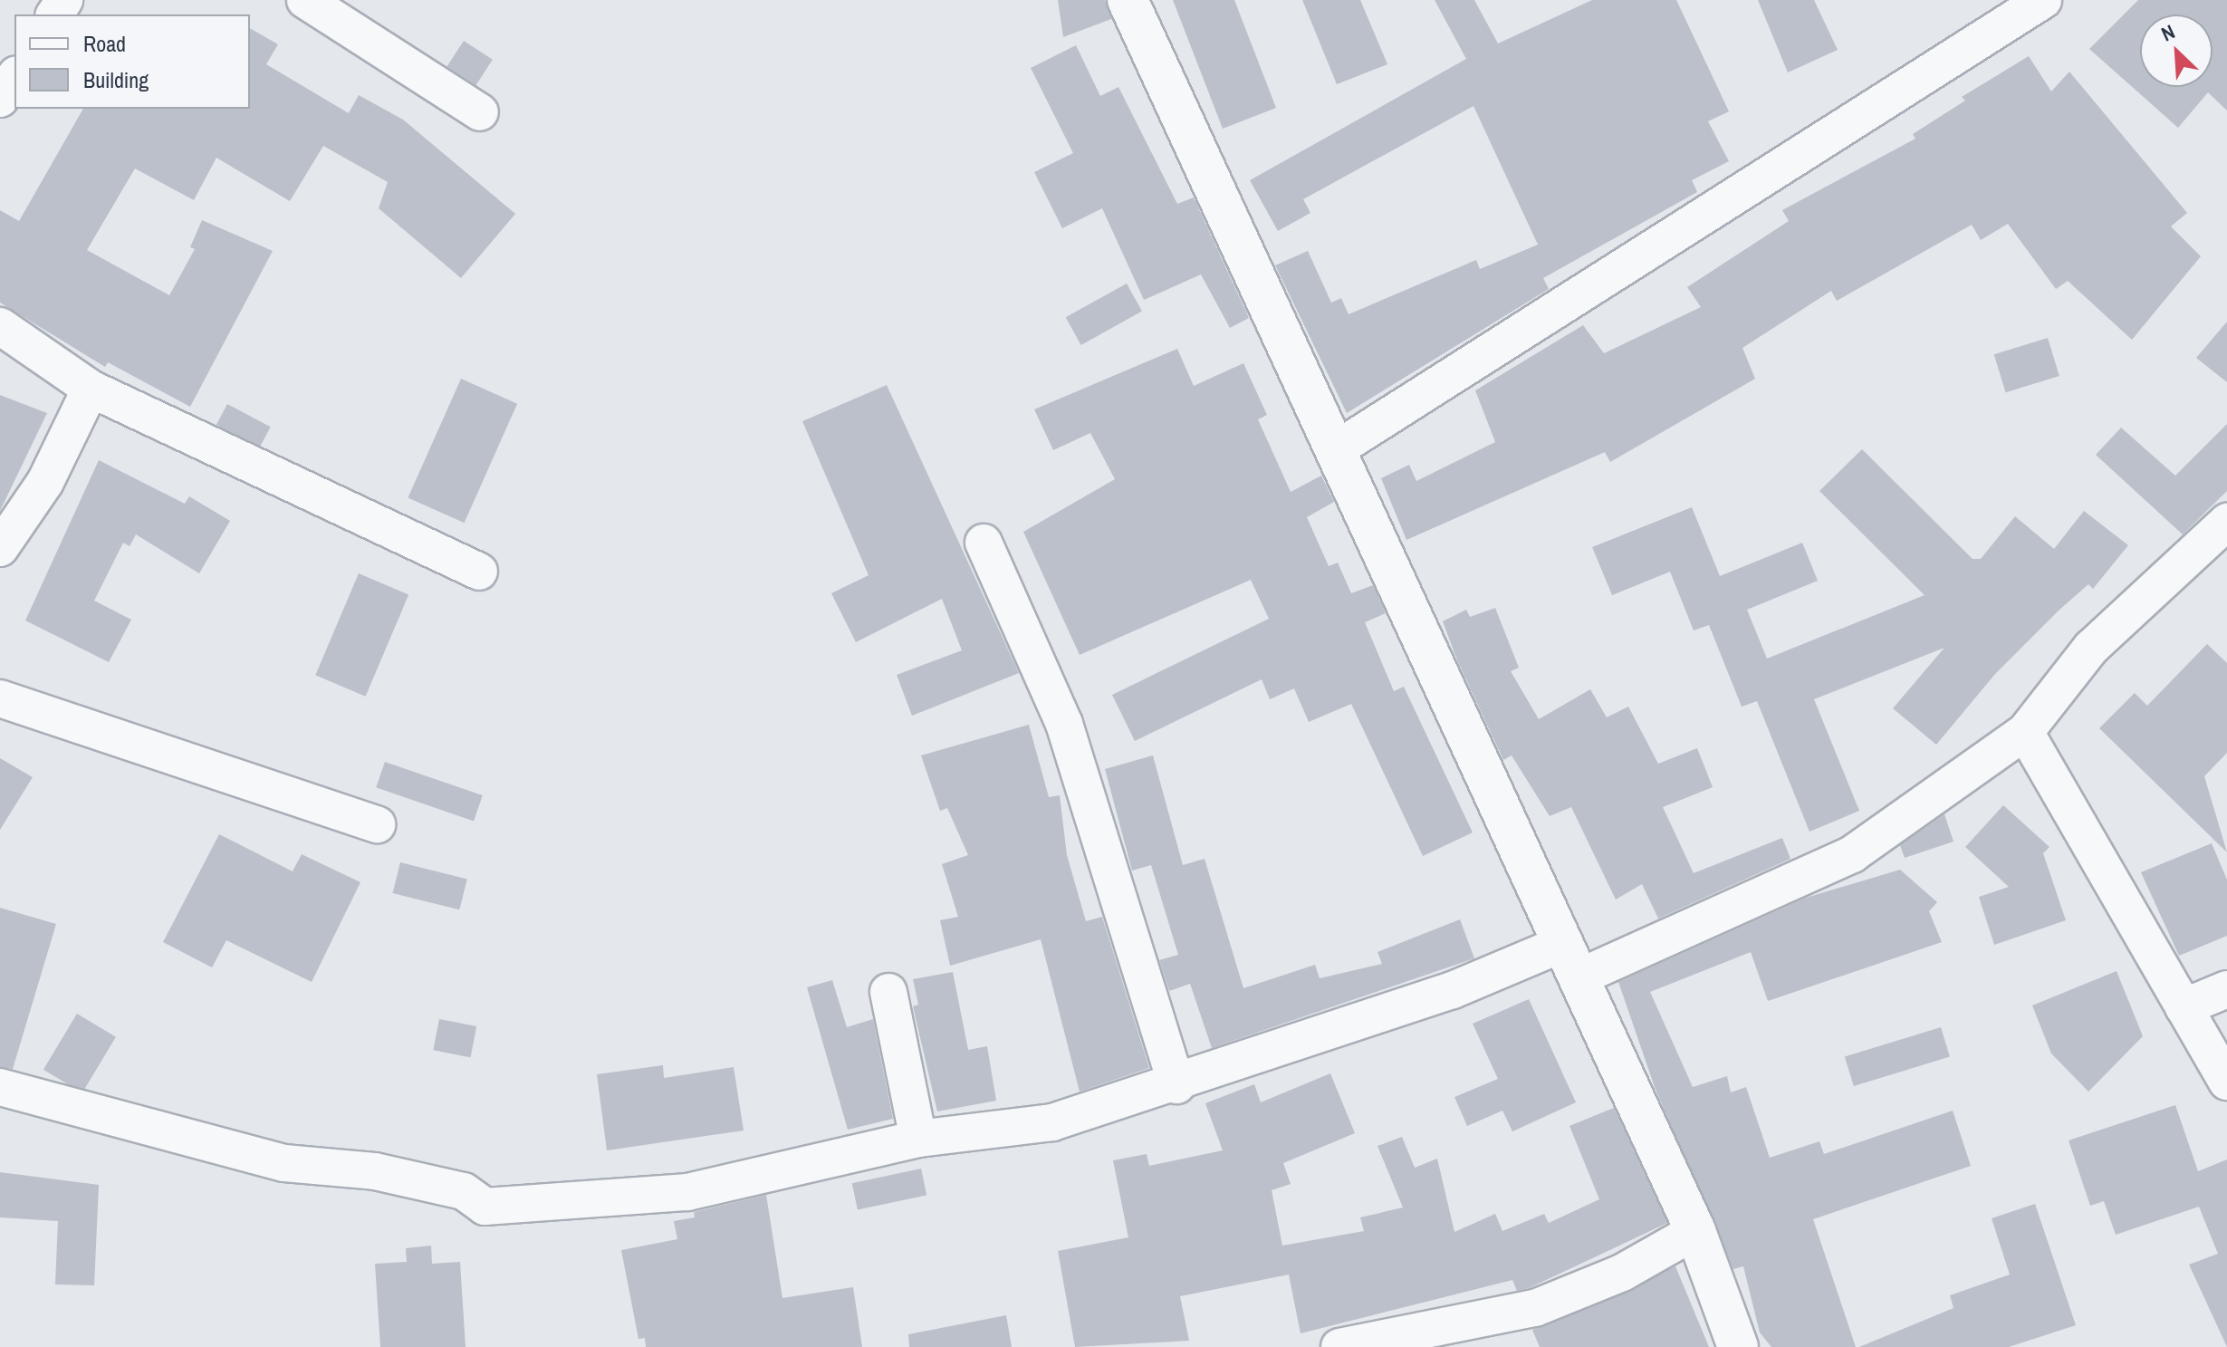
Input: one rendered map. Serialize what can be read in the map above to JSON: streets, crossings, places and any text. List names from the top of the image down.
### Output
{
  "legend": ["Road", "Building"],
  "north": "top left"
}
